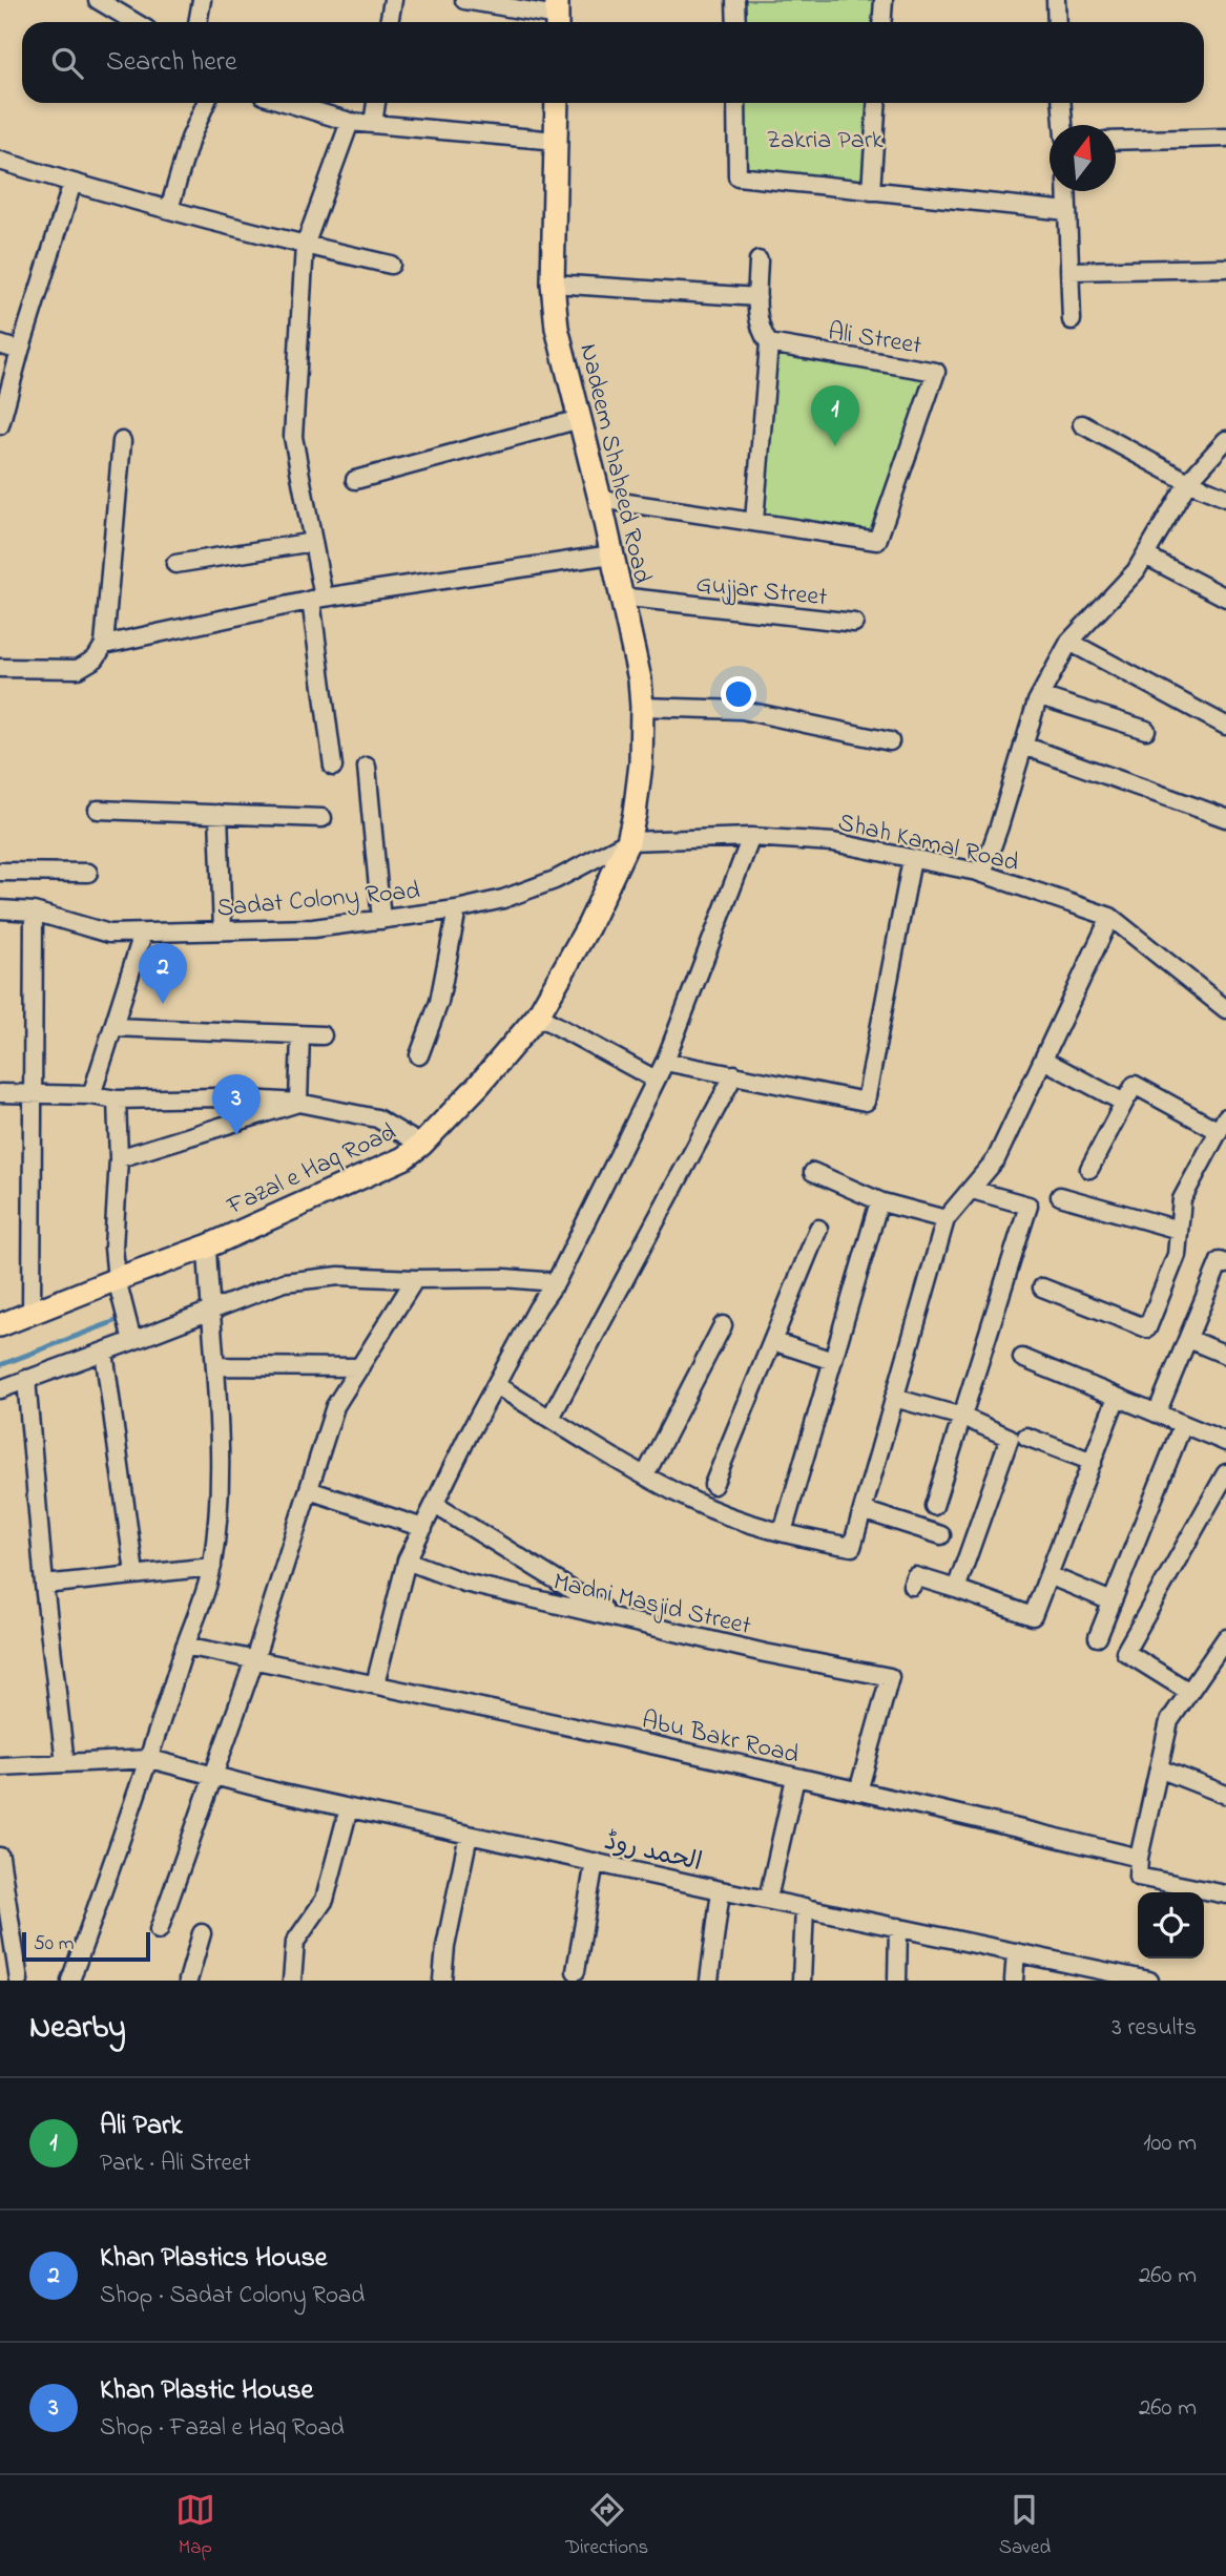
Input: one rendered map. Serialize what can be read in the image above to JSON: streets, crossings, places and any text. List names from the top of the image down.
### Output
{
  "streets": {
    "main road": ["Nadeem Shaheed Road", "Fazal e Haq Road"],
    "street": [
      "Ali Street",
      "Gujjar Street",
      "Shah Kamal Road",
      "Sadat Colony Road",
      "Madni Masjid Street",
      "Abu Bakr Road",
      "الحمد روڈ"
    ]
  },
  "crossings": [
    ["Ali Street", "Nadeem Shaheed Road"],
    ["Nadeem Shaheed Road", "Gujjar Street"],
    ["Nadeem Shaheed Road", "Shah Kamal Road"],
    ["Nadeem Shaheed Road", "Sadat Colony Road"],
    ["Nadeem Shaheed Road", "Fazal e Haq Road"],
    ["Shah Kamal Road", "Sadat Colony Road"],
    ["Shah Kamal Road", "Fazal e Haq Road"],
    ["Sadat Colony Road", "Fazal e Haq Road"],
    ["Madni Masjid Street", "Abu Bakr Road"]
  ],
  "parks": ["Zakria Park"],
  "scale_bar": "50 m",
  "north": "top",
  "page": {
    "search": "Search here",
    "pins": ["1", "2", "3"],
    "scale": "50 m",
    "heading": ["Nearby", "3 results"],
    "list": [
      {
        "mark": "1",
        "name": "Ali Park",
        "note": "Park · Ali Street",
        "value": "100 m"
      },
      {
        "mark": "2",
        "name": "Khan Plastics House",
        "note": "Shop · Sadat Colony Road",
        "value": "260 m"
      },
      {
        "mark": "3",
        "name": "Khan Plastic House",
        "note": "Shop · Fazal e Haq Road",
        "value": "260 m"
      }
    ],
    "nav": ["Map", "Directions", "Saved"]
  }
}
